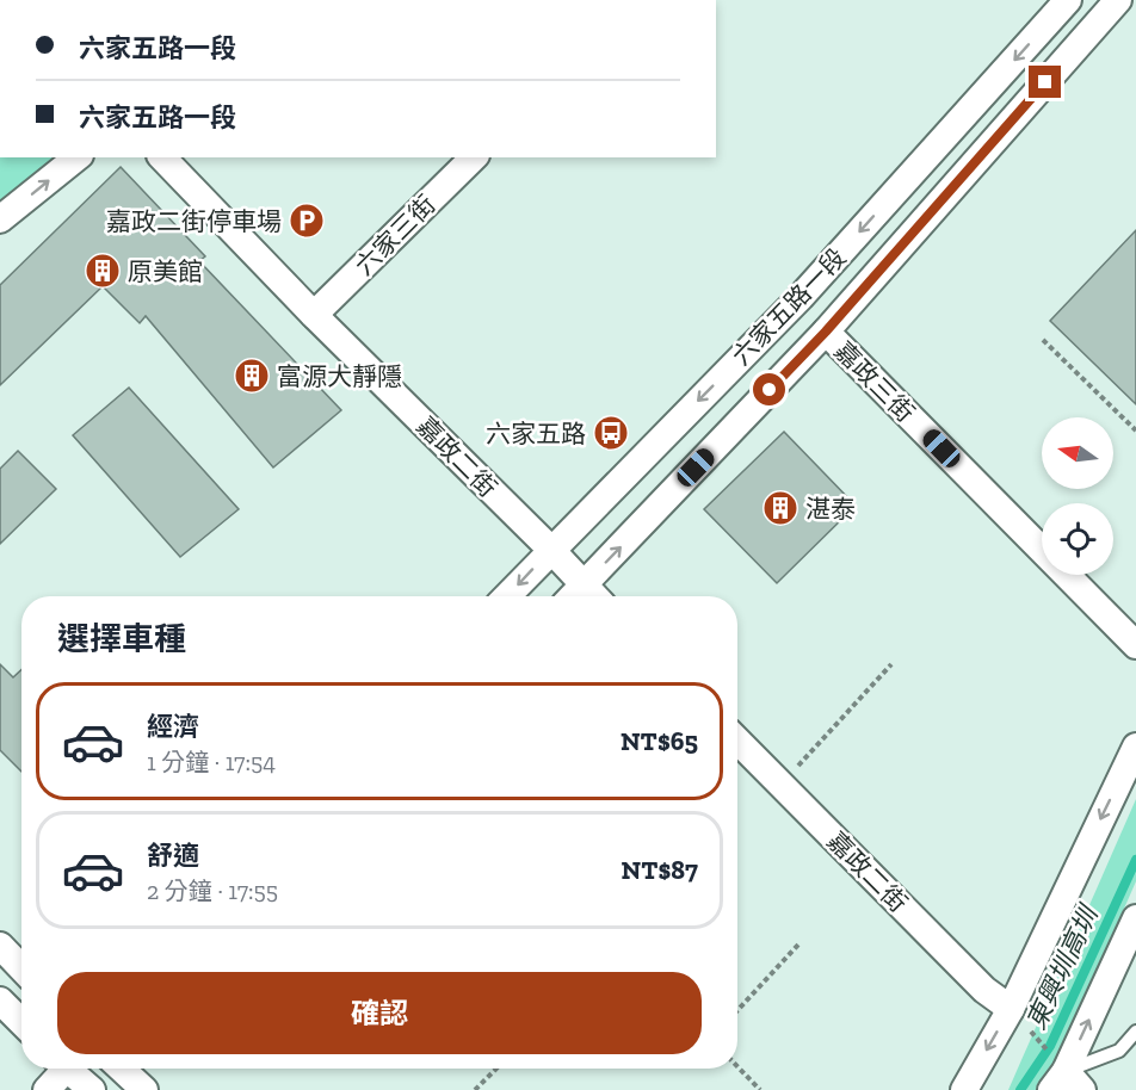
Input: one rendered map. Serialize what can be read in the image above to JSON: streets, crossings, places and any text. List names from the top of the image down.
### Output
{
  "streets": {
    "street": [
      "六家三街",
      "六家五路一段",
      "嘉政三街",
      "嘉政二街"
    ]
  },
  "crossings": [
    ["六家三街", "嘉政二街"],
    ["六家五路一段", "嘉政三街"],
    ["六家五路一段", "嘉政二街"]
  ],
  "water": ["東興圳高圳"],
  "places": {
    "parking": ["嘉政二街停車場"],
    "building": ["原美館", "富源大靜隱", "湛泰"],
    "bus stop": ["六家五路"]
  },
  "north": "left",
  "page": {
    "banner": ["六家五路一段", "六家五路一段"],
    "heading": "選擇車種",
    "list": [
      {
        "name": "經濟",
        "note": "1 分鐘 · 17:54",
        "value": "NT$65"
      },
      {
        "name": "舒適",
        "note": "2 分鐘 · 17:55",
        "value": "NT$87"
      }
    ],
    "buttons": "確認"
  }
}
